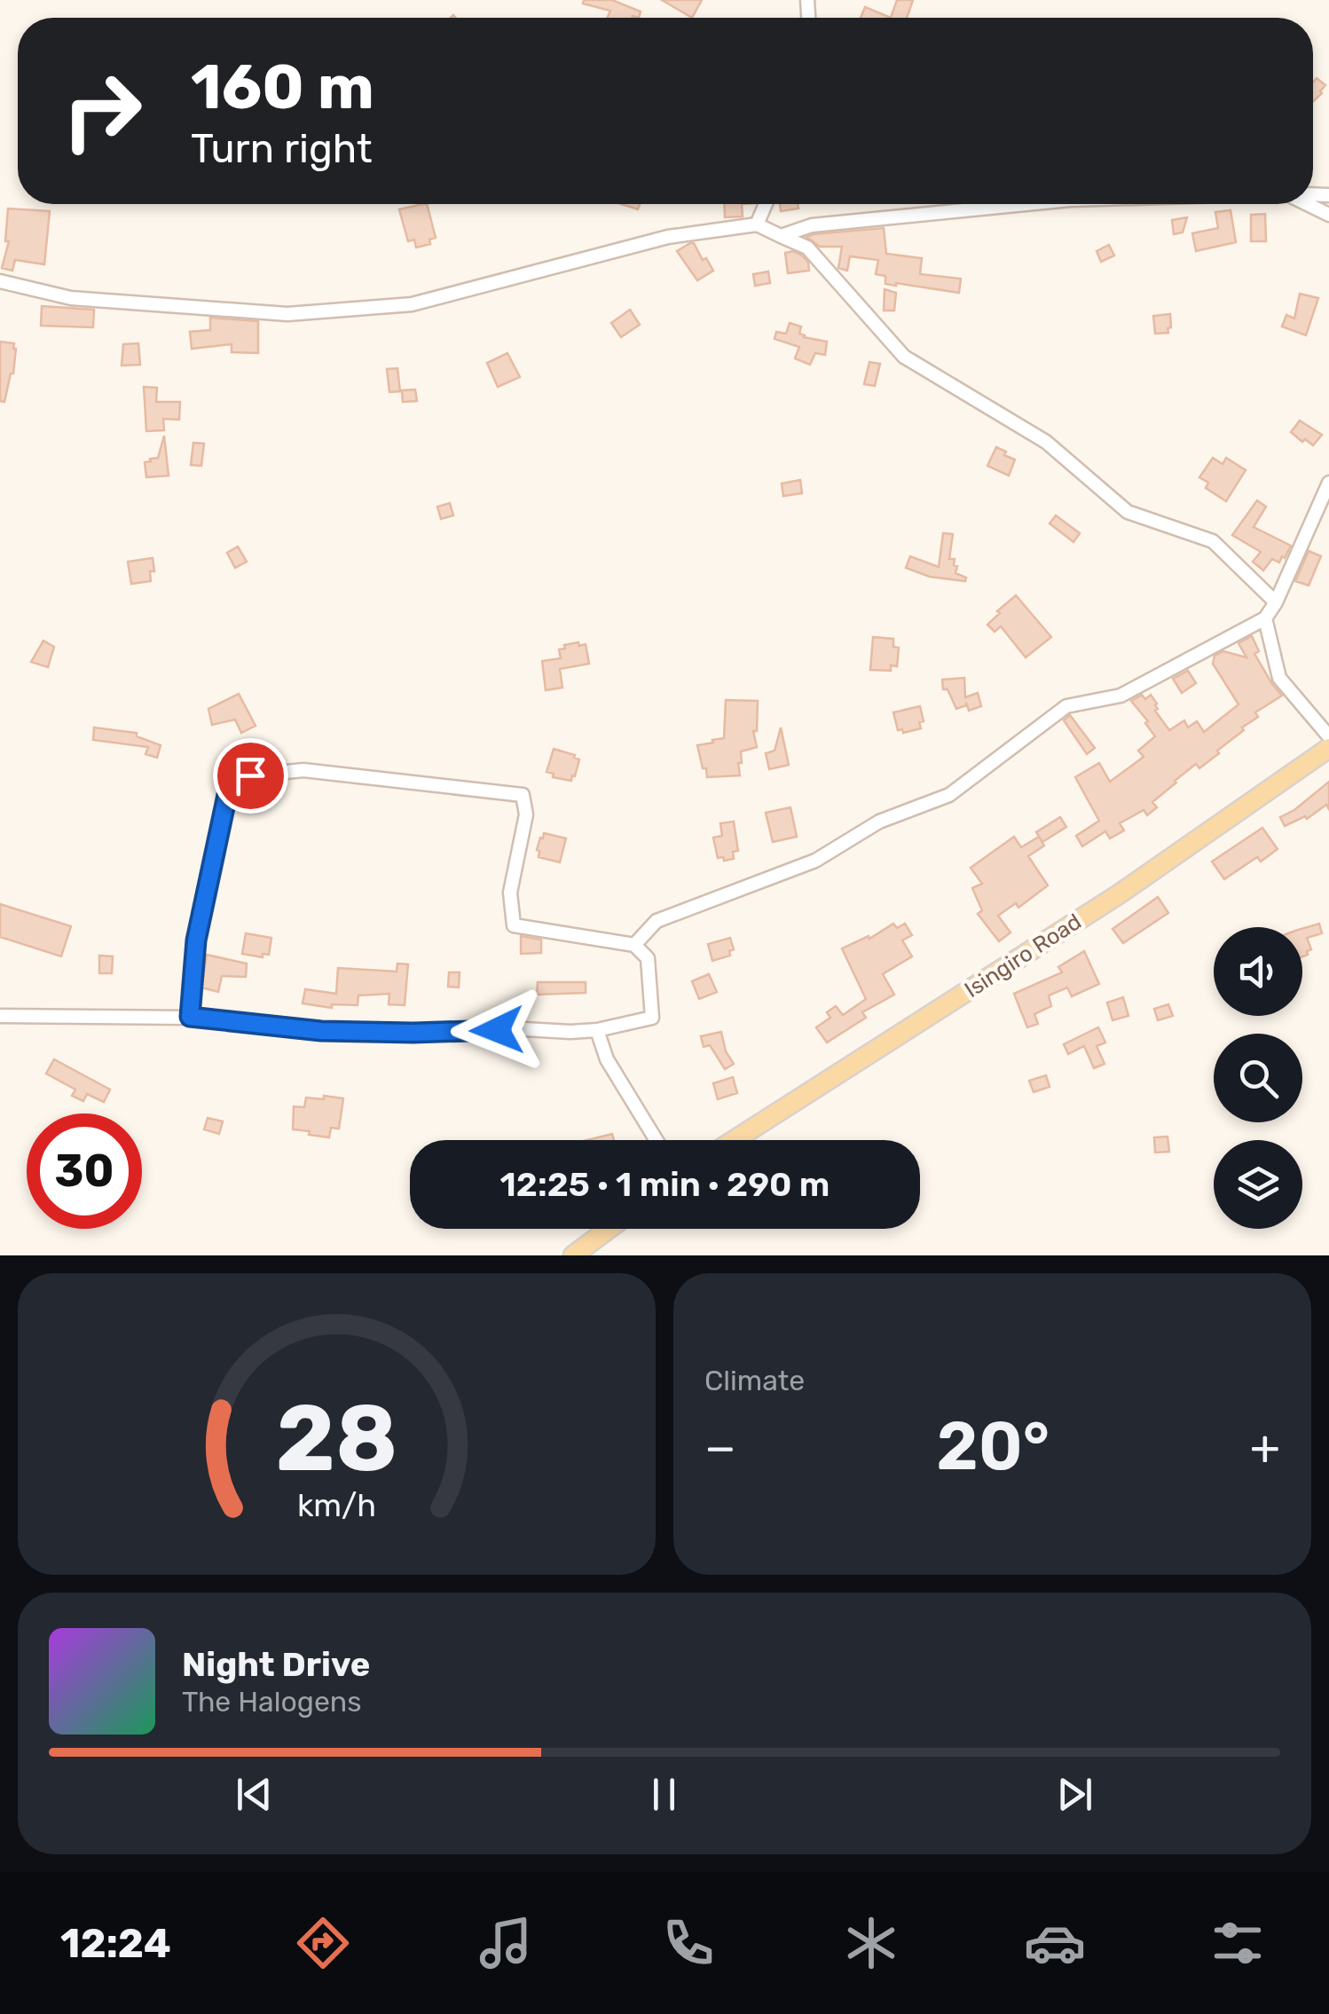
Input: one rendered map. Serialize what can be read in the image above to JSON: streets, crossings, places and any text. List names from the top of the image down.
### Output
{
  "streets": {
    "main road": ["Isingiro Road"]
  },
  "page": {
    "turn": ["160 m", "Turn right"],
    "limit": "30",
    "trip": "12:25 · 1 min · 290 m",
    "tile": "Climate",
    "heat": ["−", "20°", "+"],
    "song": ["Night Drive", "The Halogens"],
    "tabs": "12:24",
    "gauge": ["28", "km/h"]
  }
}
